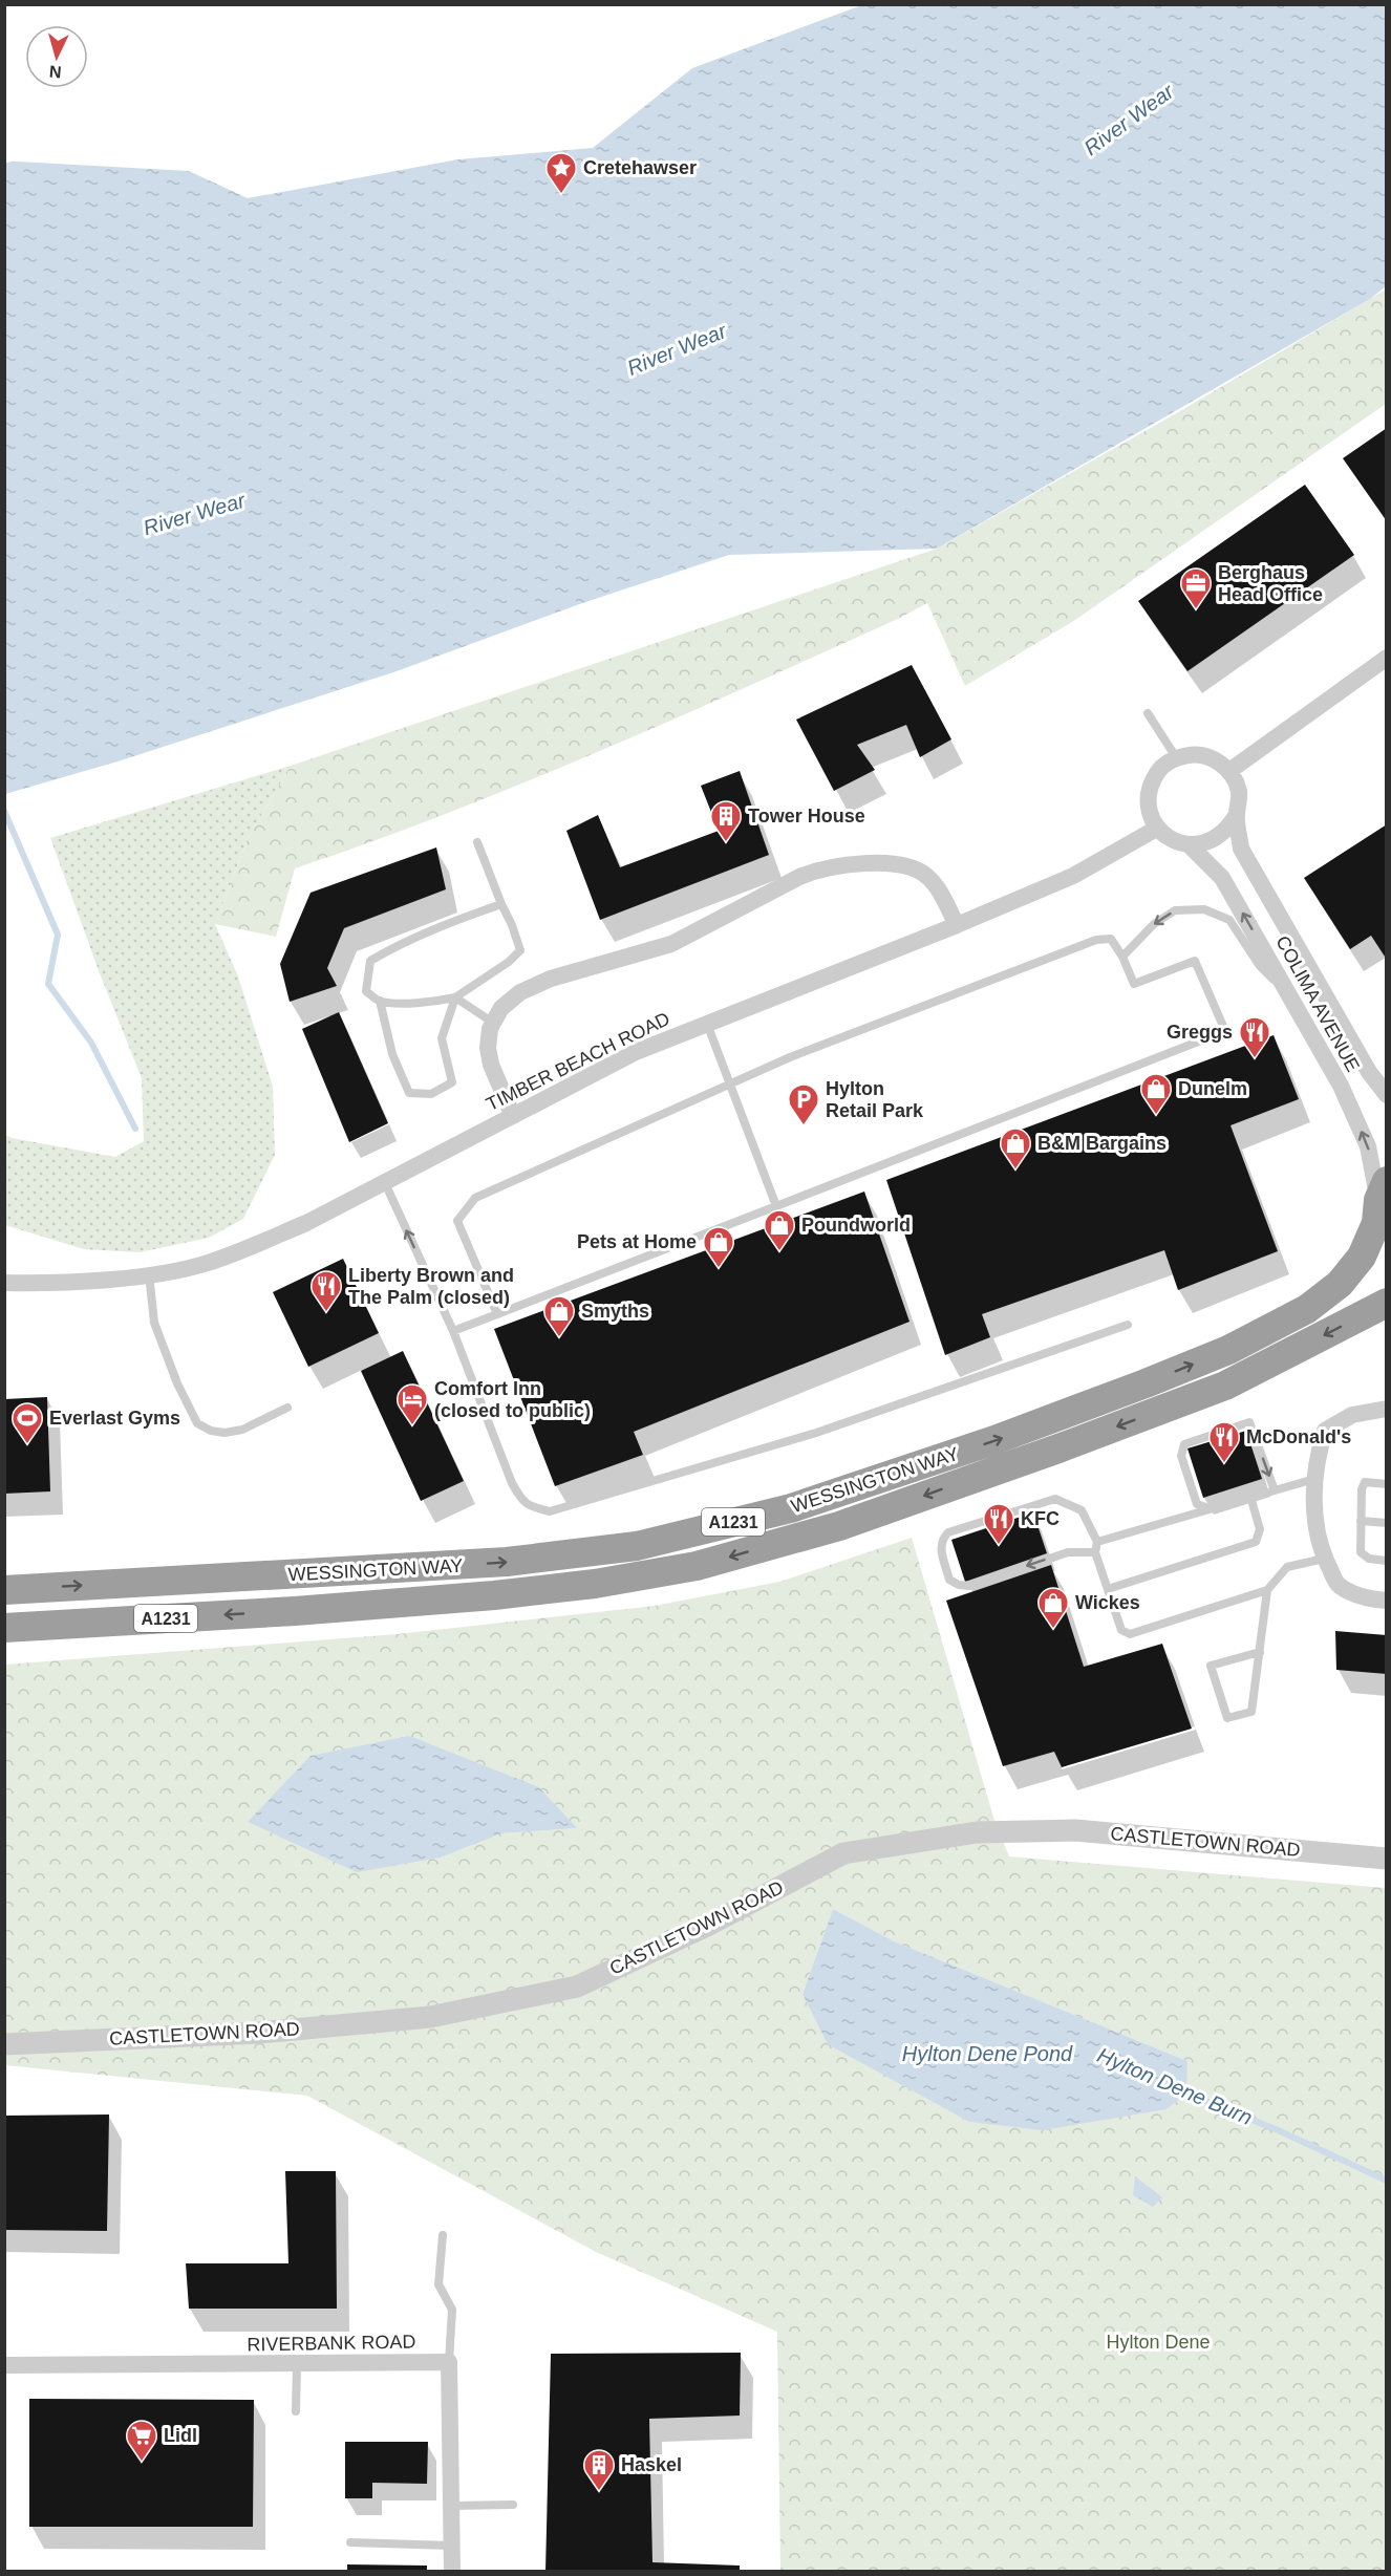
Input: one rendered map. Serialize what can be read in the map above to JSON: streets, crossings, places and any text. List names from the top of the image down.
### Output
{
  "streets": {
    "highway": ["WESSINGTON WAY", "A1231"],
    "street": [
      "COLIMA AVENUE",
      "TIMBER BEACH ROAD",
      "CASTLETOWN ROAD",
      "RIVERBANK ROAD"
    ]
  },
  "crossings": [
    ["COLIMA AVENUE", "TIMBER BEACH ROAD"],
    ["COLIMA AVENUE", "WESSINGTON WAY"]
  ],
  "water": ["River Wear", "Hylton Dene Pond", "Hylton Dene Burn"],
  "parks": ["Hylton Dene"],
  "places": {
    "place": ["Cretehawser"],
    "office": ["Berghaus Head Office"],
    "building": ["Tower House", "Haskel"],
    "restaurant": [
      "Greggs",
      "Liberty Brown and The Palm (closed)",
      "McDonald's",
      "KFC"
    ],
    "shop": [
      "Dunelm",
      "B&M Bargains",
      "Poundworld",
      "Pets at Home",
      "Smyths",
      "Wickes"
    ],
    "parking": ["Hylton Retail Park"],
    "hotel": ["Comfort Inn (closed to public)"],
    "sports": ["Everlast Gyms"],
    "supermarket": ["Lidl"]
  },
  "north": "bottom"
}
